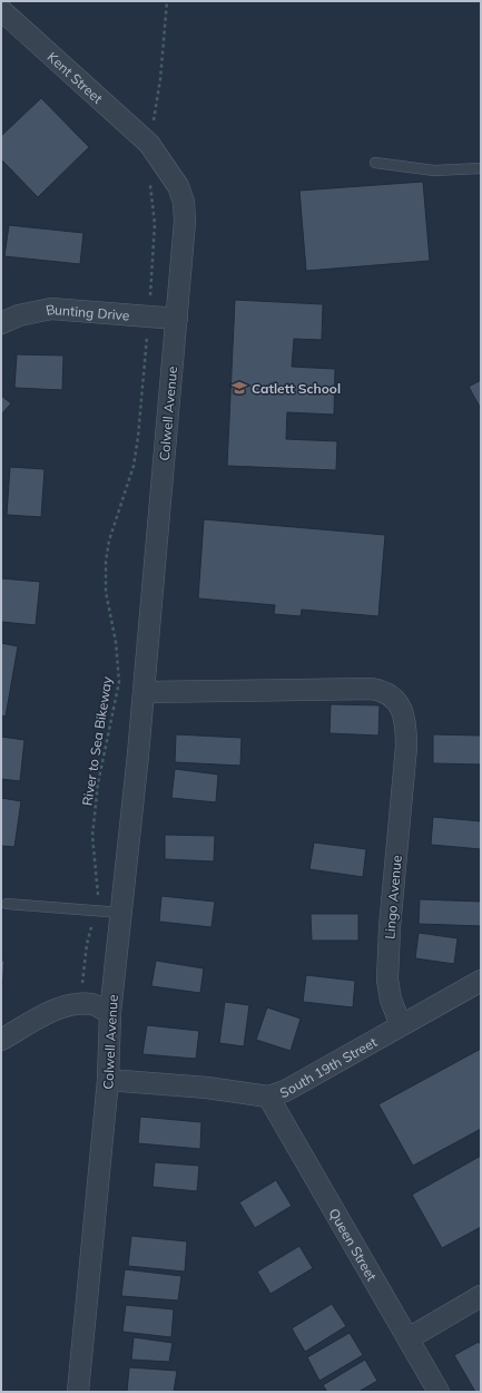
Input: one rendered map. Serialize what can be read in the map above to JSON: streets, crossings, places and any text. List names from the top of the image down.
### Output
{
  "streets": {
    "street": [
      "Kent Street",
      "Bunting Drive",
      "Colwell Avenue",
      "Lingo Avenue",
      "South 19th Street",
      "Queen Street"
    ],
    "path": ["River to Sea Bikeway"]
  },
  "crossings": [
    ["Kent Street", "Colwell Avenue"],
    ["Bunting Drive", "Colwell Avenue"],
    ["Bunting Drive", "River to Sea Bikeway"],
    ["Colwell Avenue", "Lingo Avenue"],
    ["Colwell Avenue", "South 19th Street"],
    ["Lingo Avenue", "South 19th Street"],
    ["South 19th Street", "Queen Street"]
  ],
  "places": {
    "school or university": ["Catlett School"]
  }
}
